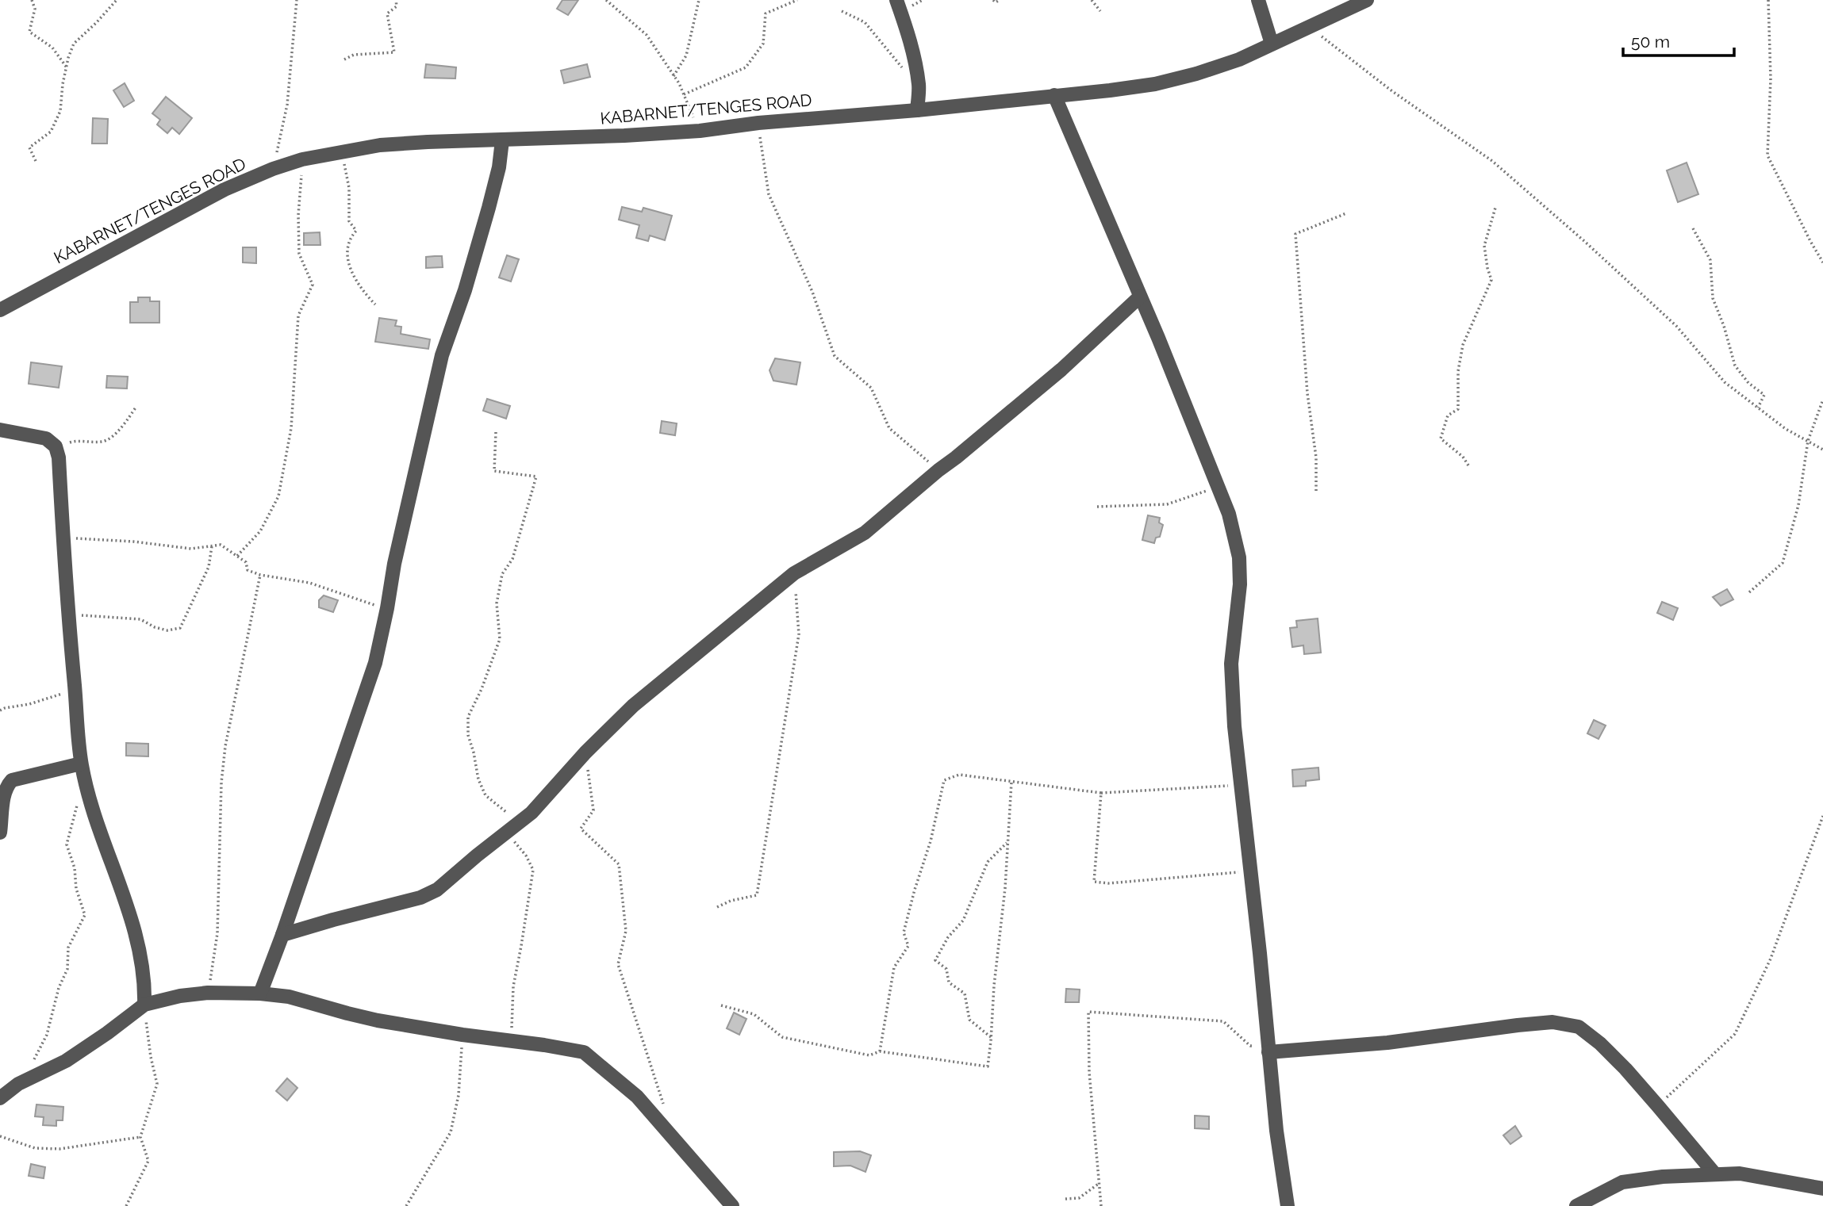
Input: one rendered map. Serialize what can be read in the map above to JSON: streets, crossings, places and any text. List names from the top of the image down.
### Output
{
  "streets": {
    "street": ["KABARNET/TENGES ROAD"]
  },
  "scale_bar": "50 m"
}
